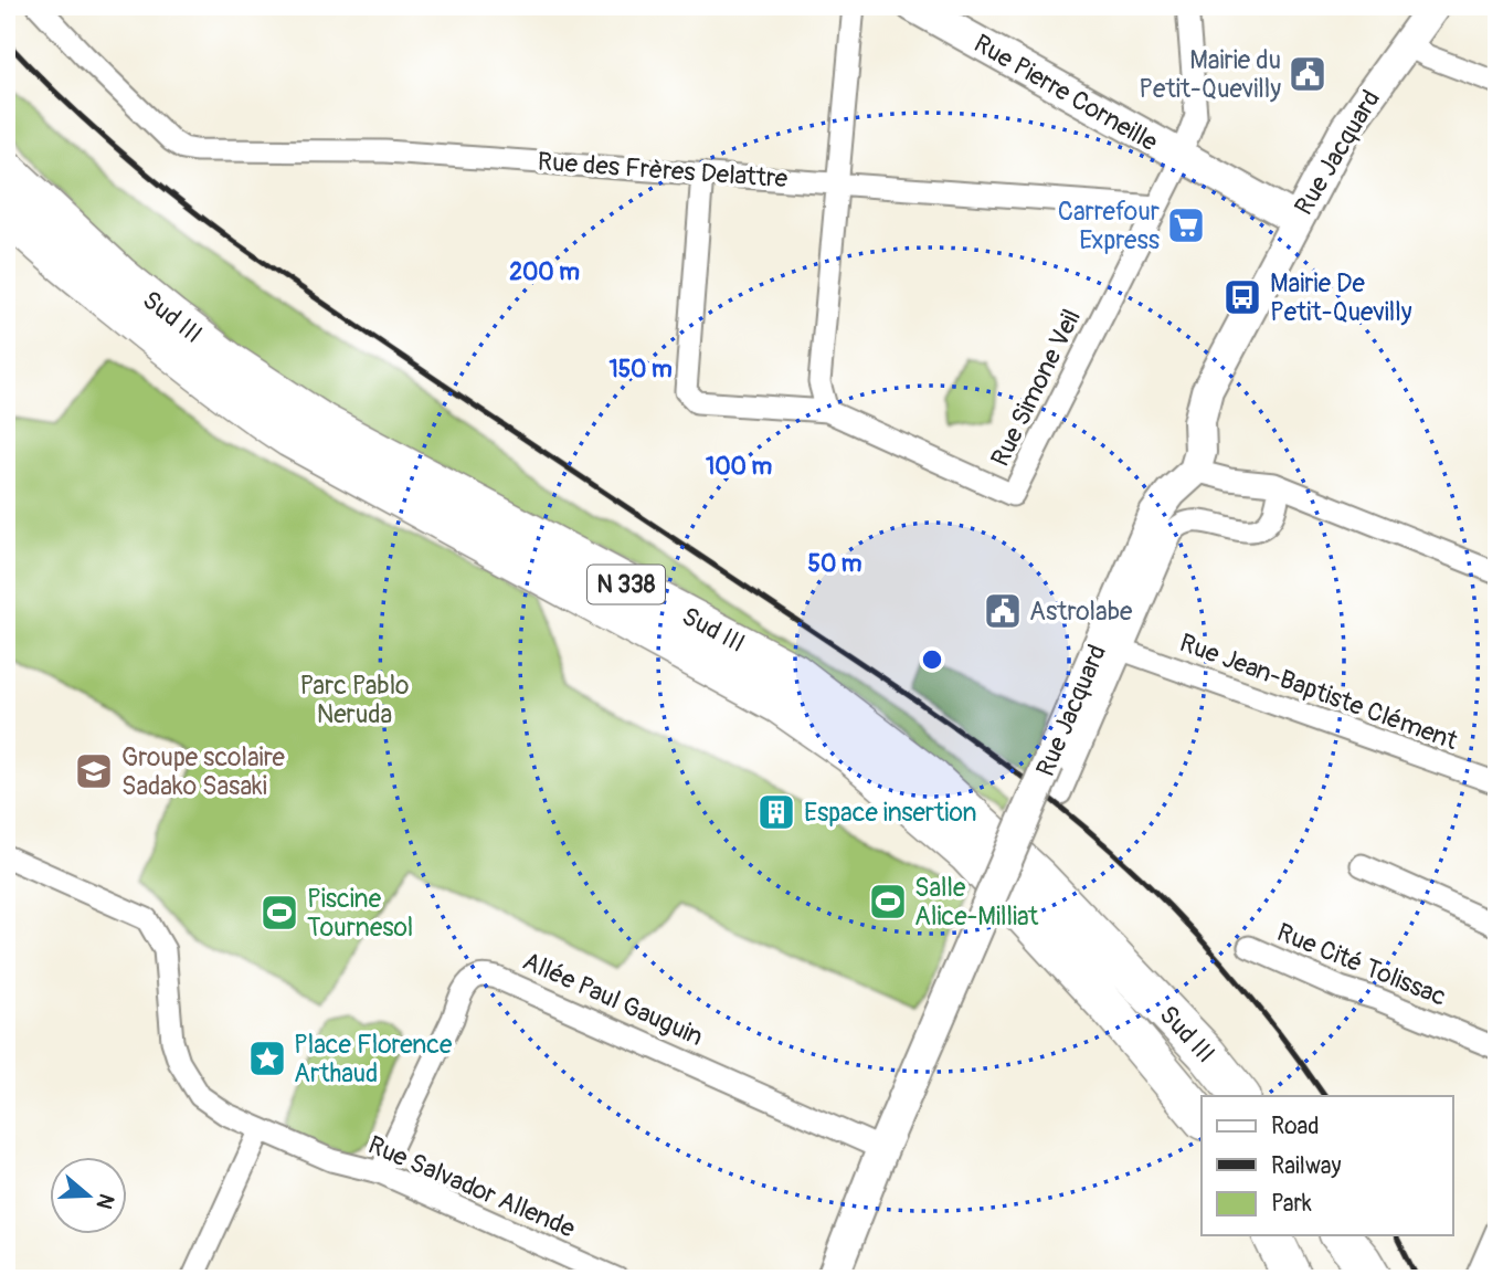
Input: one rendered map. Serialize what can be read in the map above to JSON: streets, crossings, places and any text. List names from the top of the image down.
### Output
{
  "streets": {
    "highway": ["Sud III", "N 338"],
    "street": [
      "Rue Pierre Corneille",
      "Rue Jacquard",
      "Rue des Frères Delattre",
      "Rue Simone Veil",
      "Rue Jean-Baptiste Clément",
      "Rue Cité Tolissac",
      "Allée Paul Gauguin",
      "Rue Salvador Allende"
    ]
  },
  "crossings": [
    ["Rue Jacquard", "Allée Paul Gauguin"],
    ["Rue des Frères Delattre", "Rue Simone Veil"],
    ["Allée Paul Gauguin", "Rue Salvador Allende"]
  ],
  "parks": ["Parc Pablo Neruda"],
  "places": {
    "public building": ["Mairie du Petit-Quevilly", "Astrolabe"],
    "supermarket": ["Carrefour Express"],
    "bus stop": ["Mairie De Petit-Quevilly"],
    "school or university": ["Groupe scolaire Sadako Sasaki"],
    "building": ["Espace insertion"],
    "sports": ["Salle Alice-Milliat", "Piscine Tournesol"],
    "place": ["Place Florence Arthaud"]
  },
  "legend": ["Road", "Railway", "Park"],
  "north": "right",
  "rings": [
    "200 m",
    "150 m",
    "100 m",
    "50 m"
  ]
}
